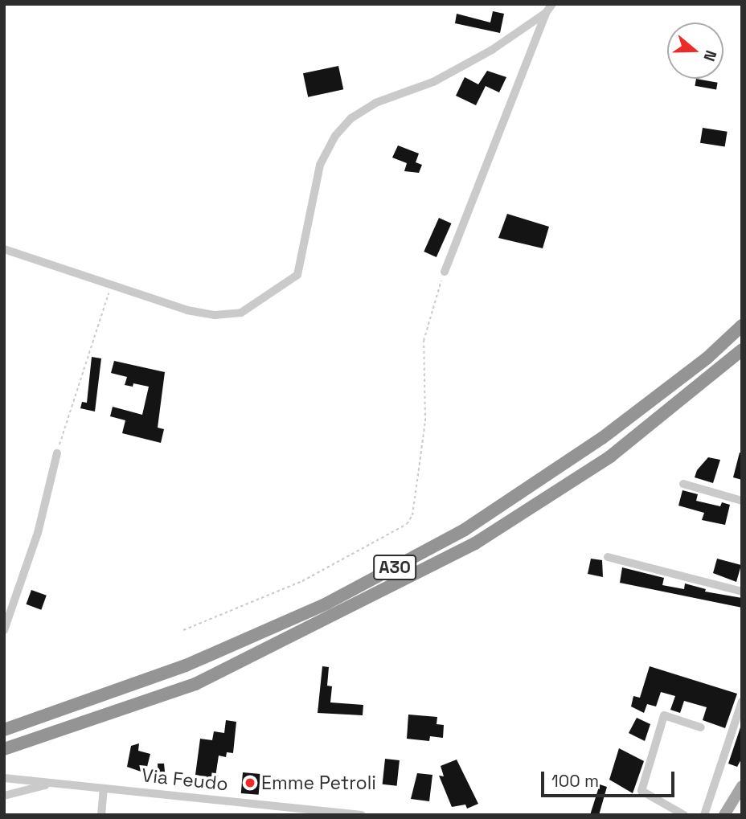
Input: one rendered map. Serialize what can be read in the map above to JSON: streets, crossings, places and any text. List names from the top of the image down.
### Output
{
  "streets": {
    "highway": ["A30"],
    "street": ["Via Feudo"]
  },
  "places": ["Emme Petroli"],
  "scale_bar": "100 m",
  "north": "right"
}
